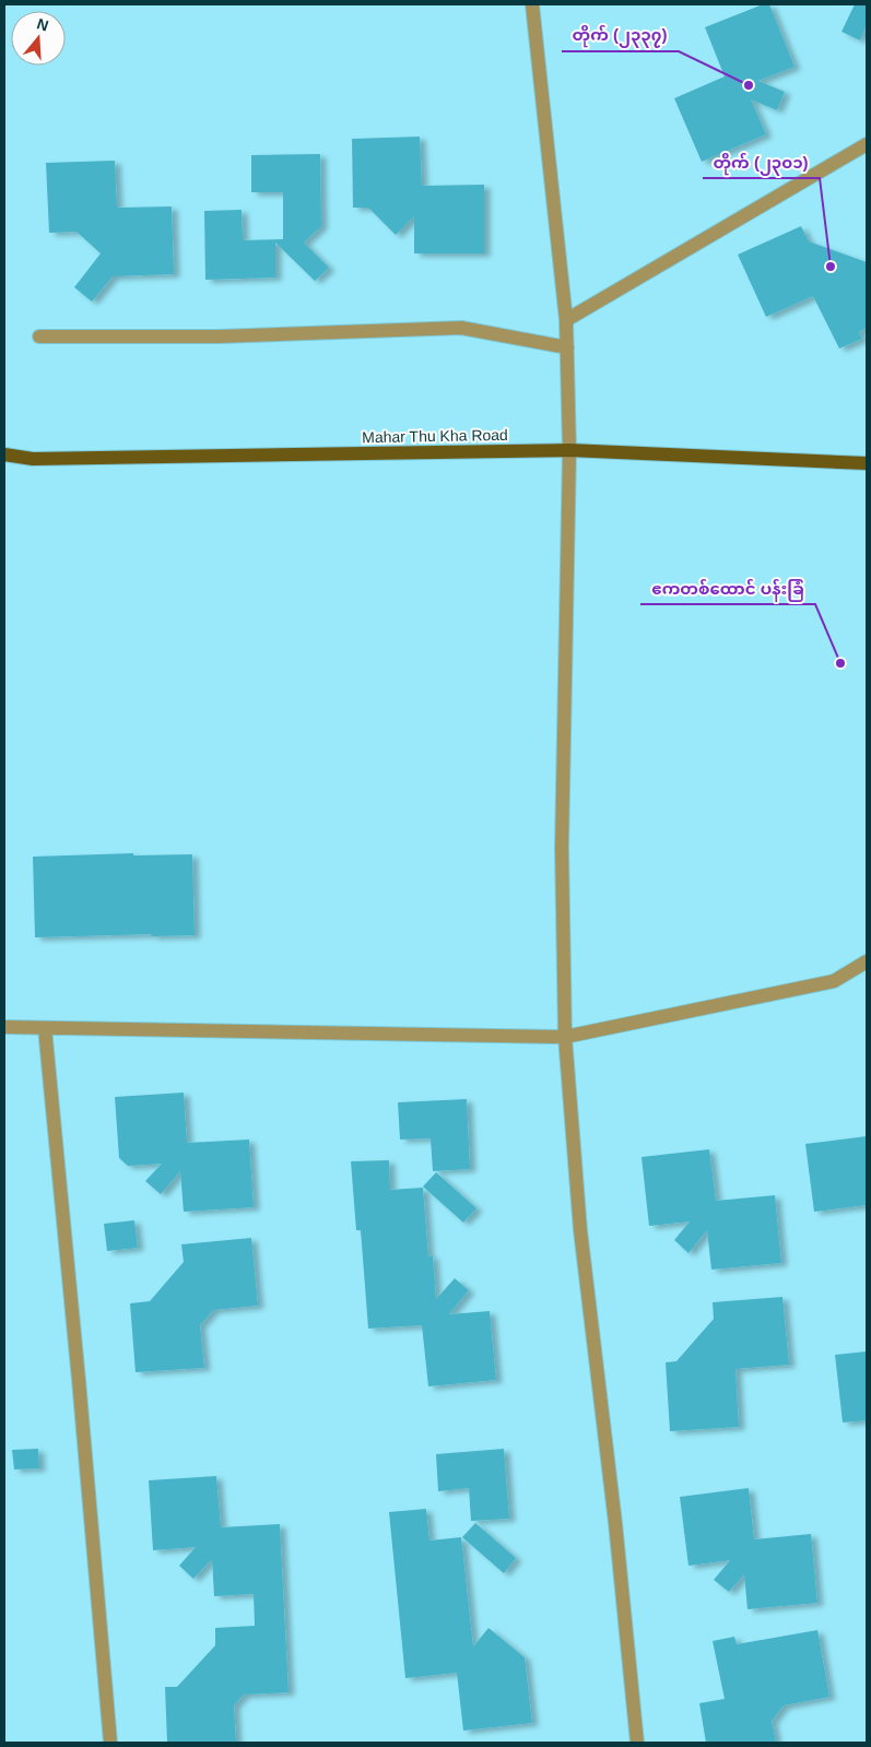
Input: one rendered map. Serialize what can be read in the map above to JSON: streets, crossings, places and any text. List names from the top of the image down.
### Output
{
  "streets": {
    "main road": ["Mahar Thu Kha Road"]
  },
  "places": ["တိုက် (၂၃၃၇)", "တိုက် (၂၃၀၁)", "ဧကတစ်ထောင် ပန်းခြံ"],
  "north": "top"
}
